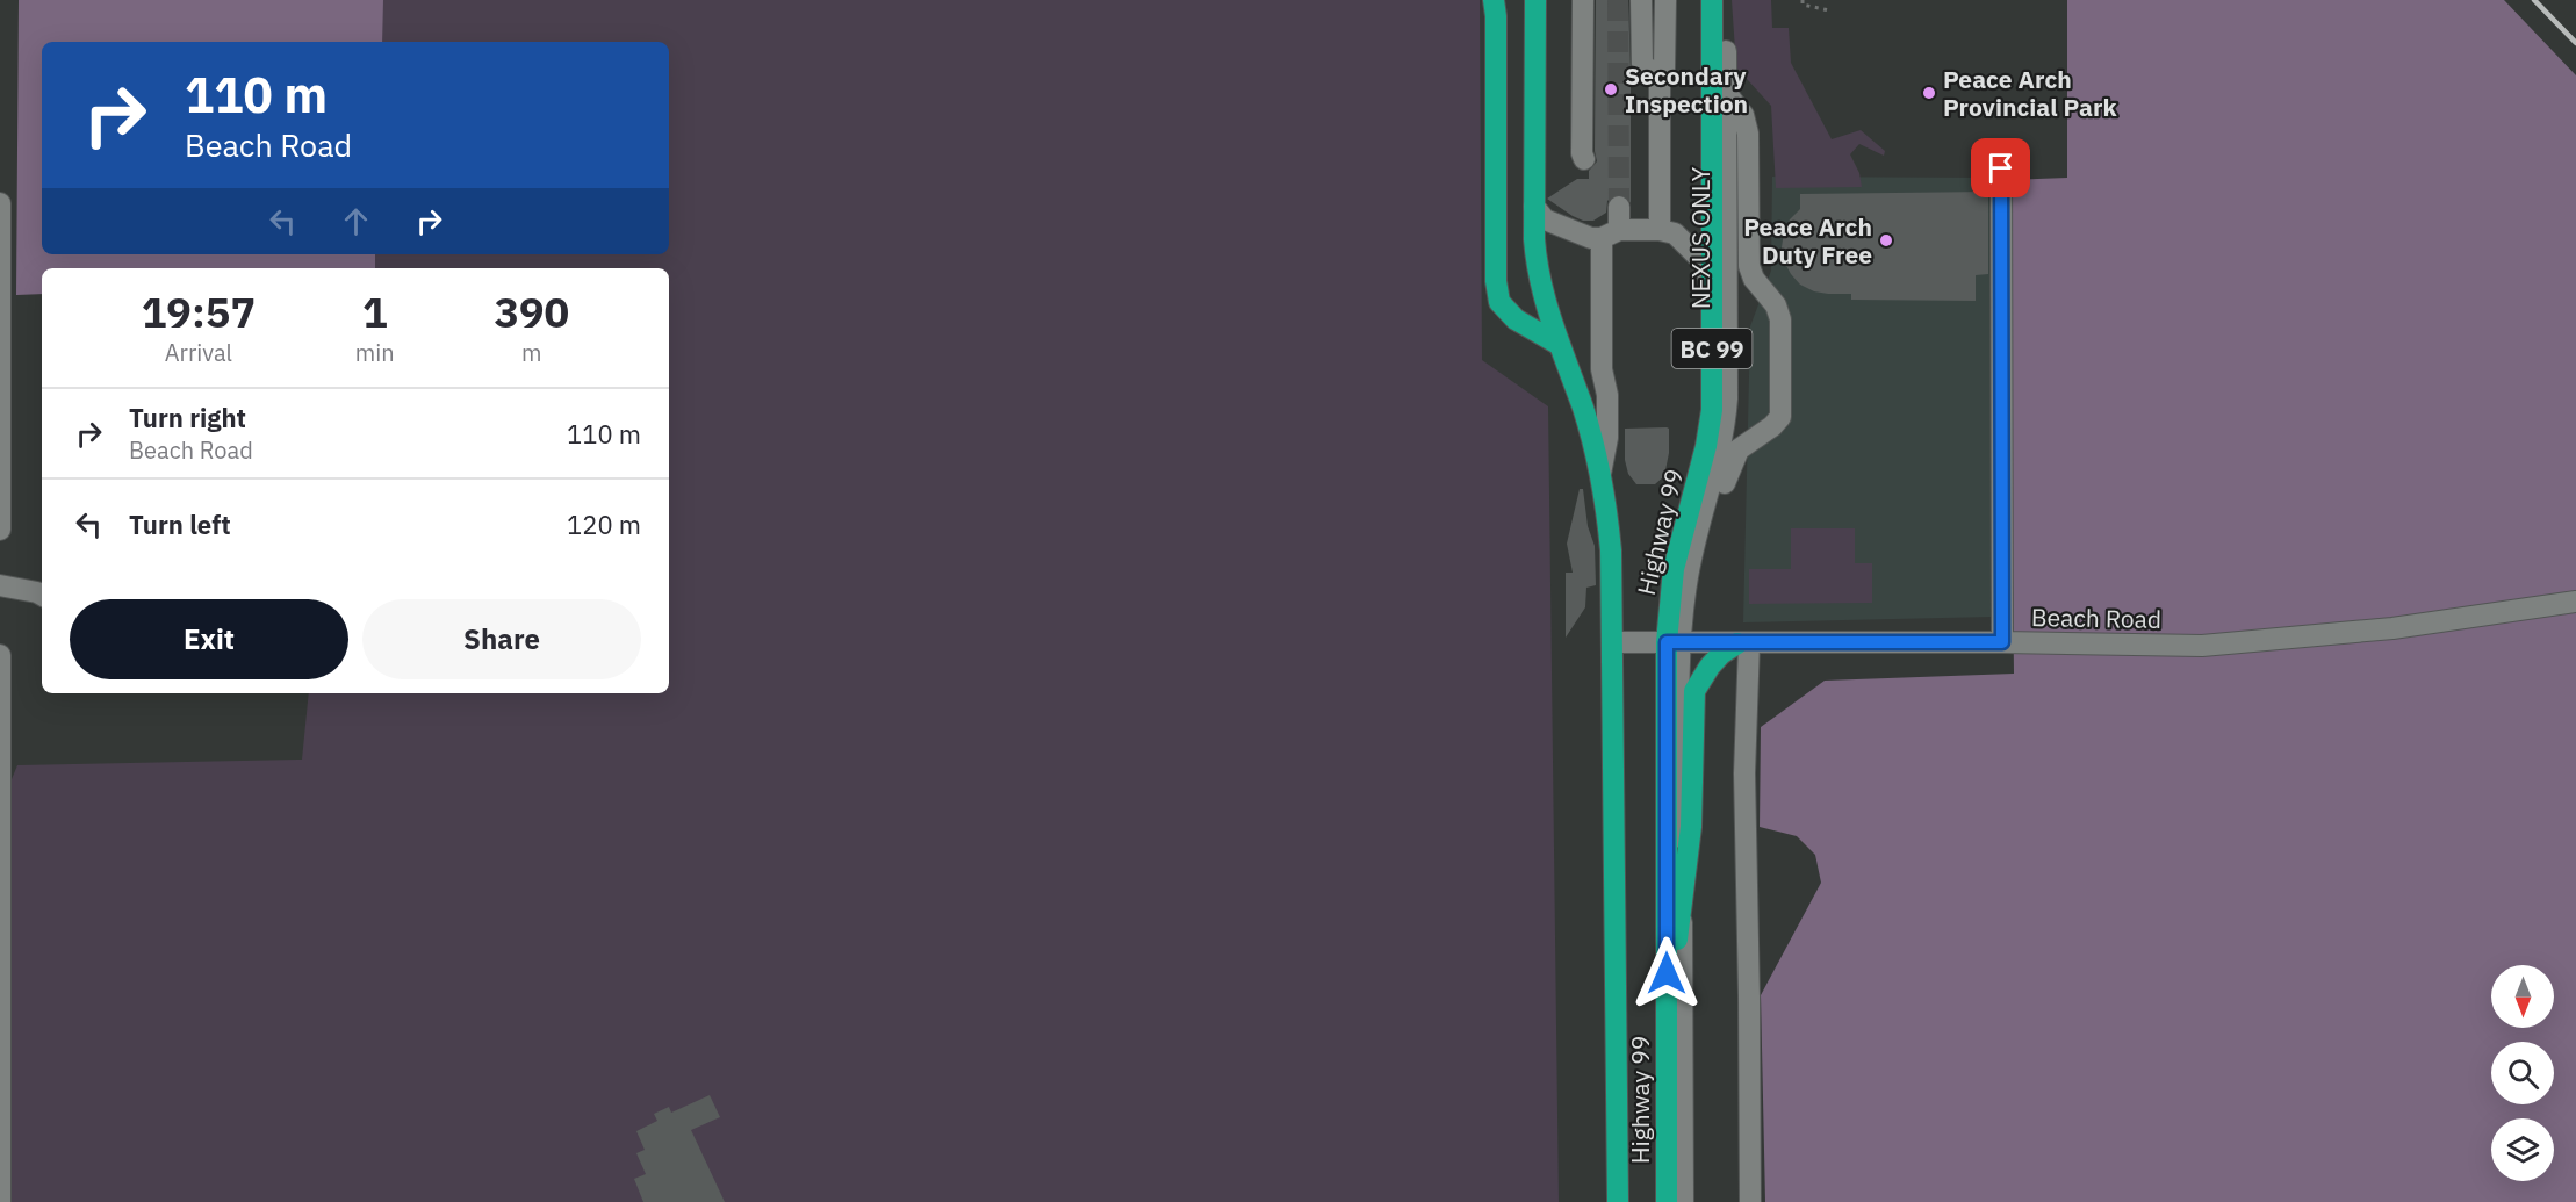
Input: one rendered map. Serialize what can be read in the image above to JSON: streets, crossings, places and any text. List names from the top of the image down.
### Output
{
  "streets": {
    "highway": ["BC 99", "Highway 99"],
    "street": ["NEXUS ONLY", "Beach Road"]
  },
  "crossings": [
    ["NEXUS ONLY", "BC 99"],
    ["NEXUS ONLY", "Highway 99"],
    ["NEXUS ONLY", "Beach Road"],
    ["BC 99", "Highway 99"],
    ["Highway 99", "Beach Road"]
  ],
  "places": ["Secondary Inspection", "Peace Arch Provincial Park", "Peace Arch Duty Free"],
  "north": "bottom",
  "page": {
    "turn": ["110 m", "Beach Road"],
    "eta": [
      "19:57",
      "Arrival",
      "1",
      "min",
      "390",
      "m"
    ],
    "list": [
      {
        "name": "Turn right",
        "note": "Beach Road",
        "value": "110 m"
      },
      {
        "name": "Turn left",
        "value": "120 m"
      }
    ],
    "buttons": ["Exit", "Share"]
  }
}
